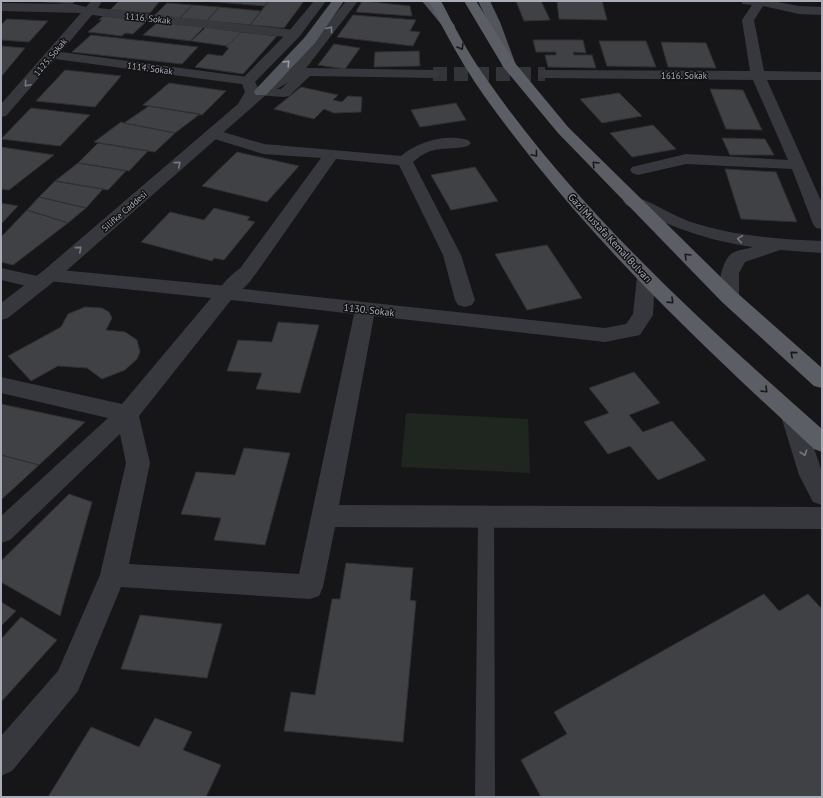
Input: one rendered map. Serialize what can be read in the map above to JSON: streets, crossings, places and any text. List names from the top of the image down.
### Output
{
  "streets": {
    "highway": ["Gazi Mustafa Kemal Bulvarı"],
    "street": [
      "1116. Sokak",
      "1125. Sokak",
      "1114. Sokak",
      "1616. Sokak",
      "Silifke Caddesi",
      "1130. Sokak"
    ]
  },
  "crossings": [
    ["1116. Sokak", "1125. Sokak"],
    ["1125. Sokak", "1114. Sokak"],
    ["1114. Sokak", "Silifke Caddesi"],
    ["Silifke Caddesi", "1130. Sokak"],
    ["Gazi Mustafa Kemal Bulvarı", "1130. Sokak"]
  ],
  "one_way": ["1125. Sokak"]
}
